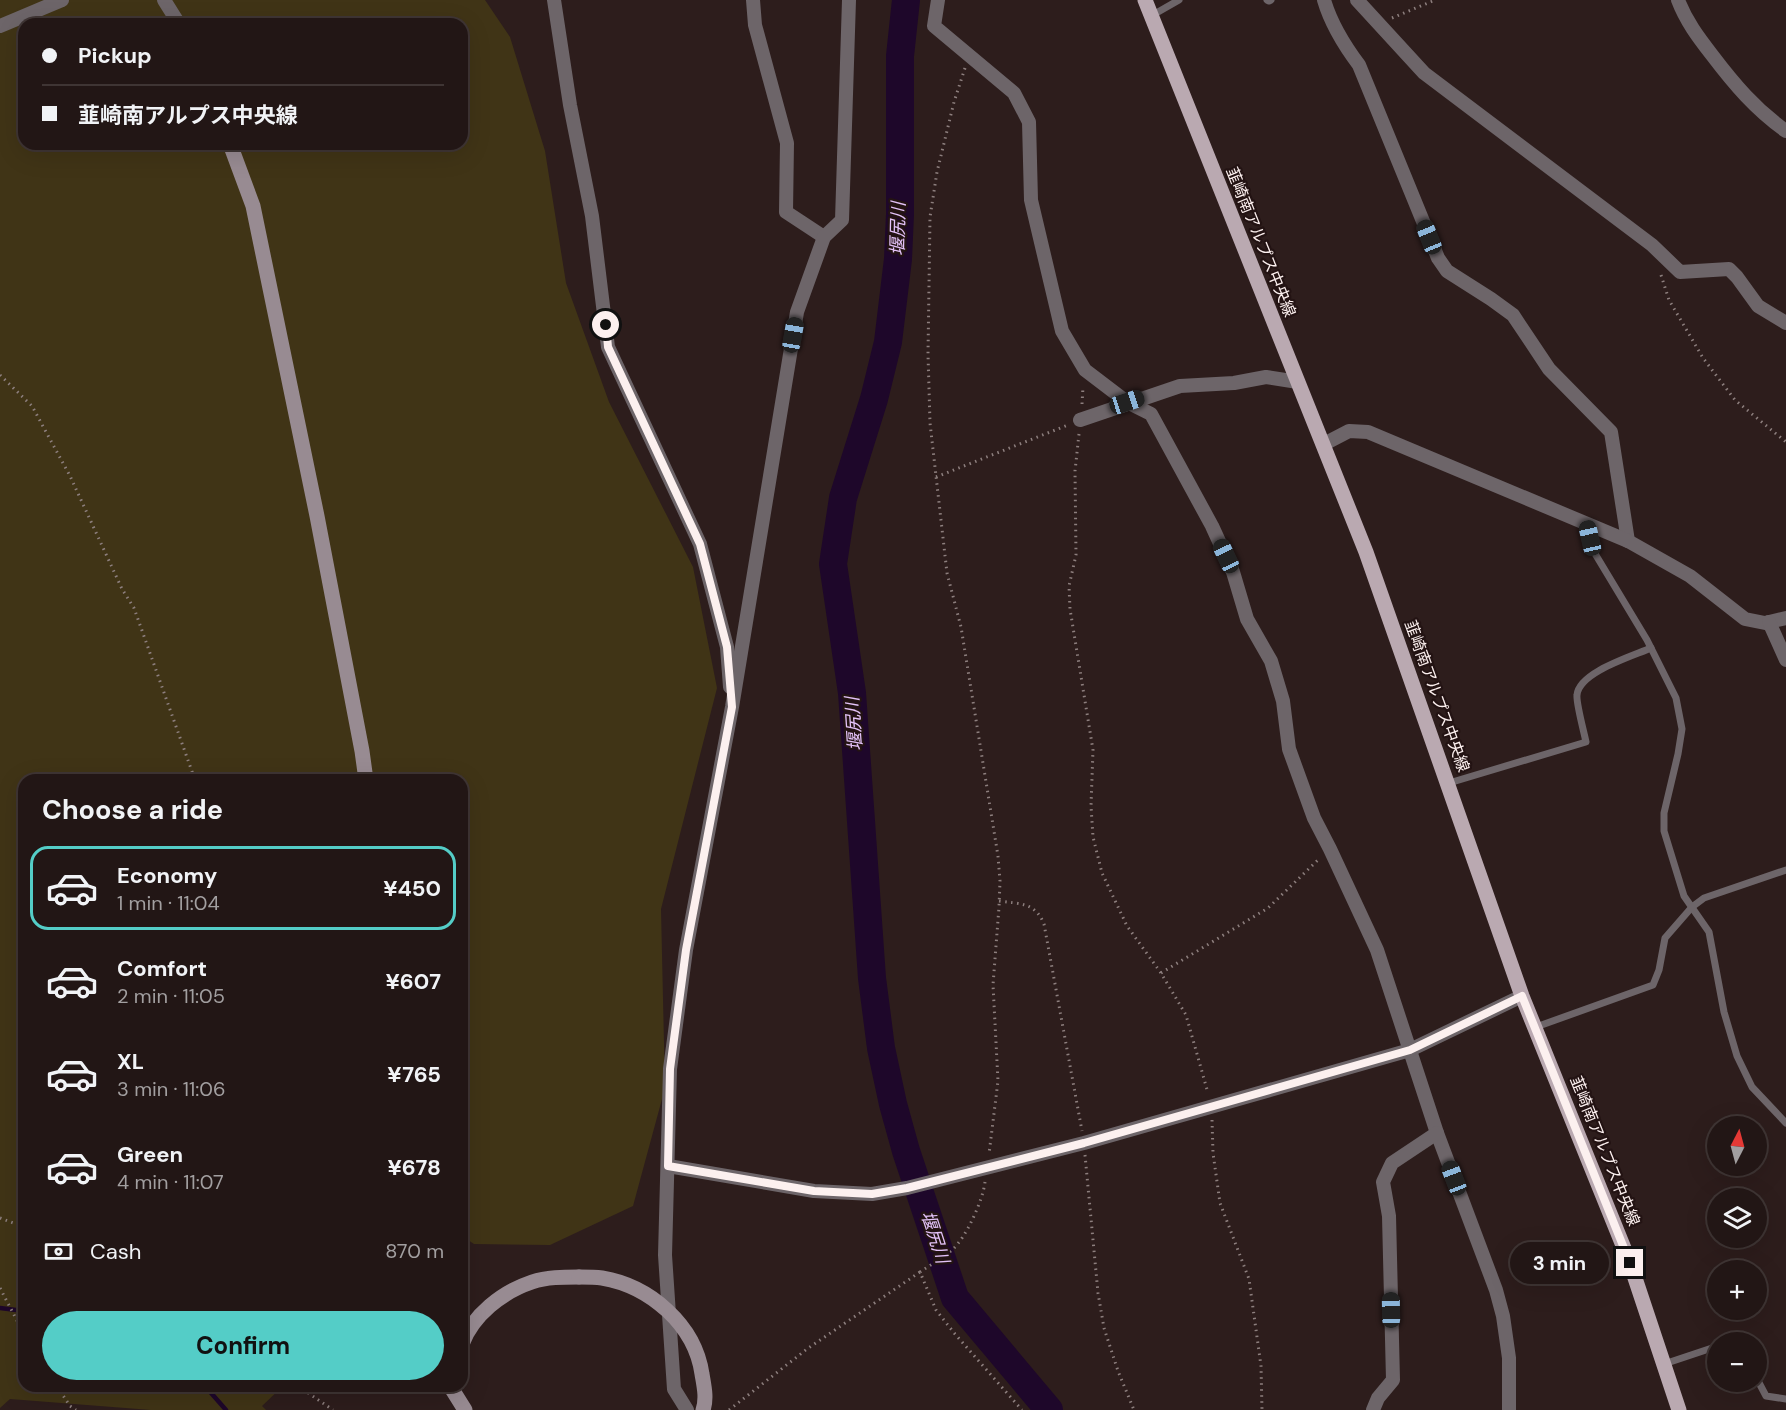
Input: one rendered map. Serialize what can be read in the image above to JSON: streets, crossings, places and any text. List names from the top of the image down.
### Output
{
  "streets": {
    "main road": ["韮崎南アルプス中央線"]
  },
  "water": ["堰尻川"],
  "north": "top",
  "page": {
    "banner": ["Pickup", "韮崎南アルプス中央線"],
    "heading": "Choose a ride",
    "list": [
      {
        "name": "Economy",
        "note": "1 min · 11:04",
        "value": "¥450"
      },
      {
        "name": "Comfort",
        "note": "2 min · 11:05",
        "value": "¥607"
      },
      {
        "name": "XL",
        "note": "3 min · 11:06",
        "value": "¥765"
      },
      {
        "name": "Green",
        "note": "4 min · 11:07",
        "value": "¥678"
      }
    ],
    "map_buttons": ["+", "−"],
    "pay": ["Cash", "870 m"],
    "bubble": "3 min",
    "buttons": "Confirm"
  }
}
